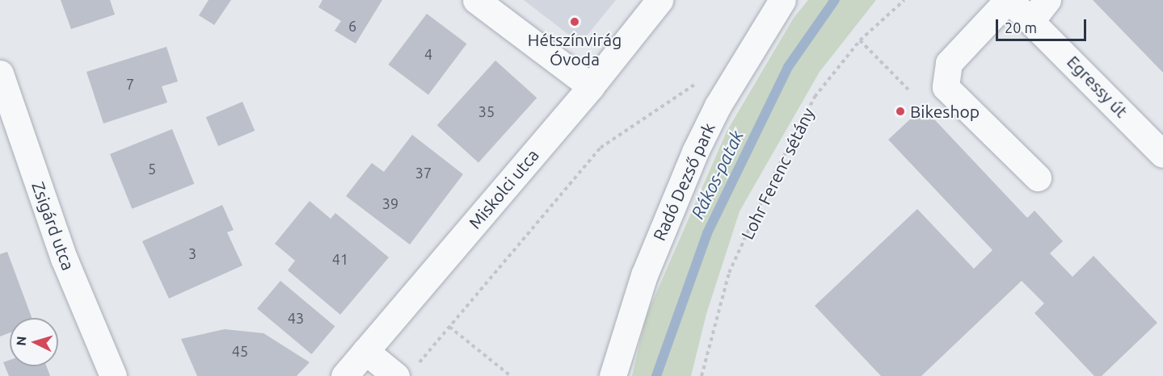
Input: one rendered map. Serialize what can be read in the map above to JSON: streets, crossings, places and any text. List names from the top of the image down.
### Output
{
  "streets": {
    "street": [
      "Egressy út",
      "Radó Dezső park",
      "Miskolci utca",
      "Zsigárd utca"
    ],
    "path": ["Lohr Ferenc sétány"]
  },
  "water": ["Rákos-patak"],
  "places": ["Hétszínvirág Óvoda", "Bikeshop"],
  "house_numbers": [
    "6",
    "4",
    "7",
    "35",
    "5",
    "37",
    "39",
    "3",
    "41",
    "43",
    "45"
  ],
  "scale_bar": "20 m",
  "north": "left"
}
